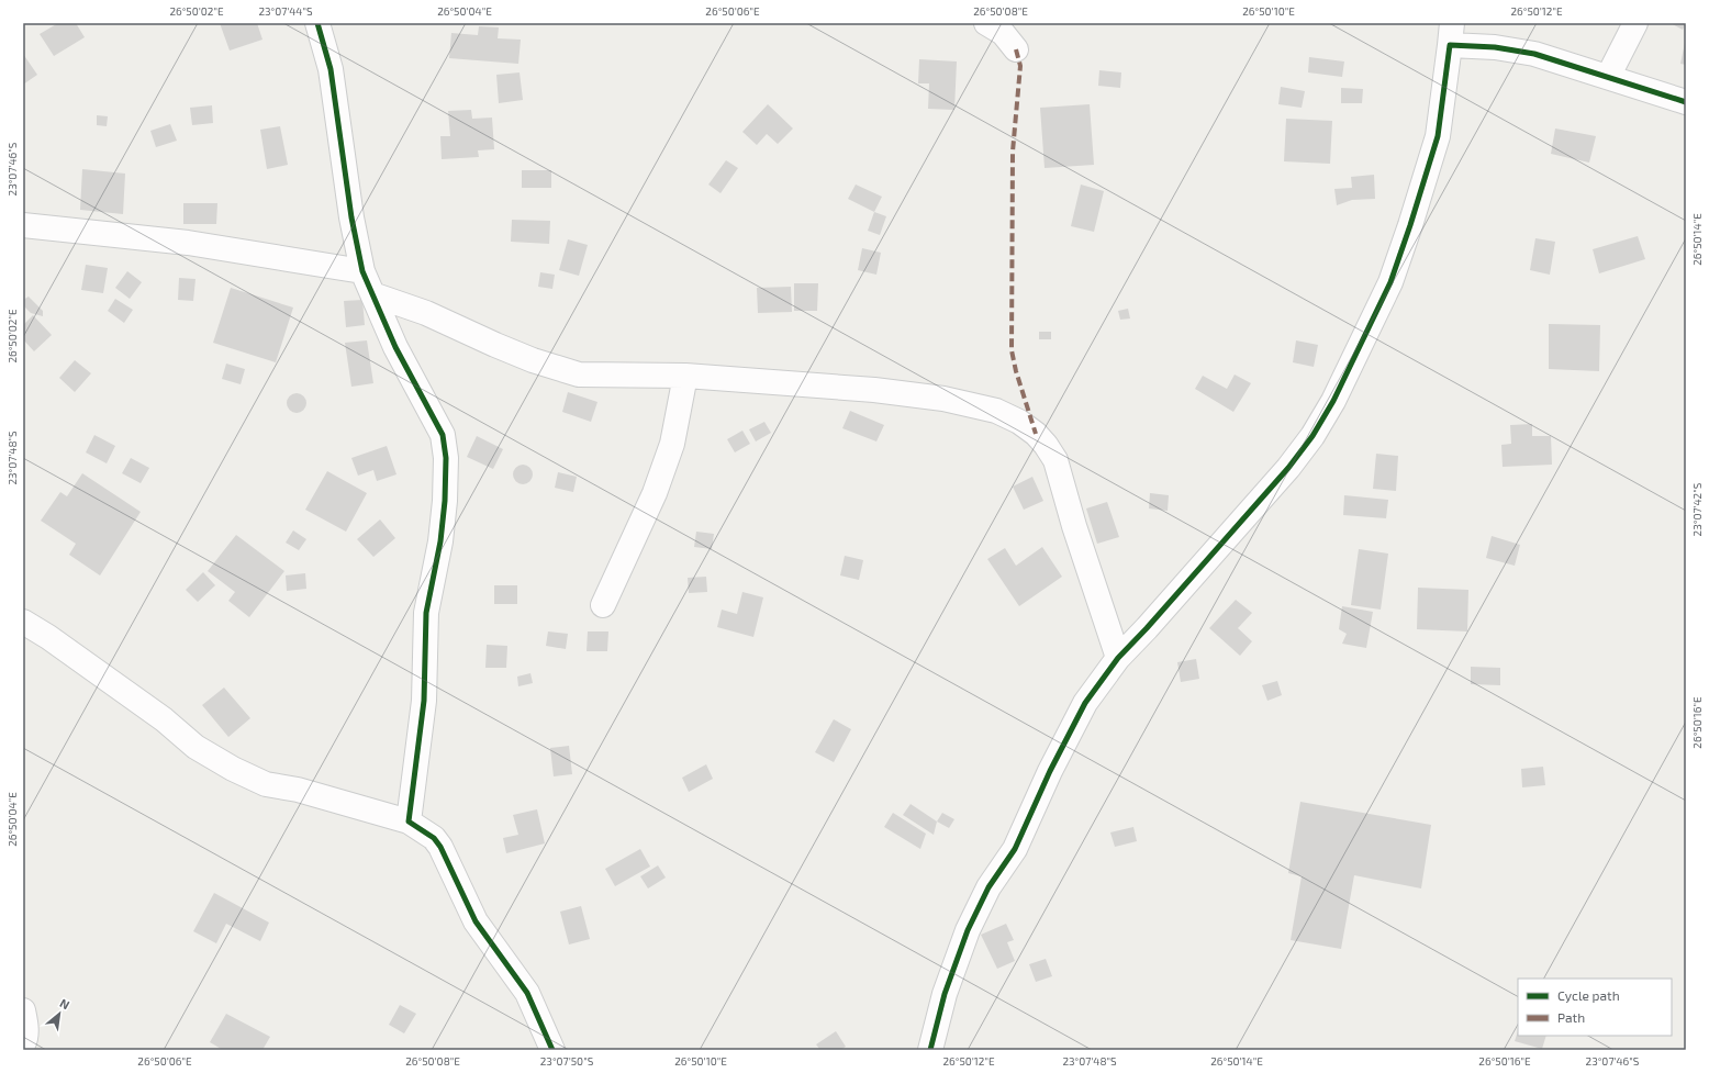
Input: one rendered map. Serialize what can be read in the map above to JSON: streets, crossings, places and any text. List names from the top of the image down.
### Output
{
  "legend": ["Cycle path", "Path"],
  "north": "top right",
  "coordinates": [
    "26°50'02\"E",
    "23°07'44\"S",
    "26°50'04\"E",
    "26°50'06\"E",
    "26°50'08\"E",
    "26°50'10\"E",
    "26°50'12\"E",
    "23°07'46\"S",
    "26°50'14\"E",
    "23°07'48\"S",
    "23°07'42\"S",
    "26°50'16\"E",
    "23°07'50\"S"
  ]
}
